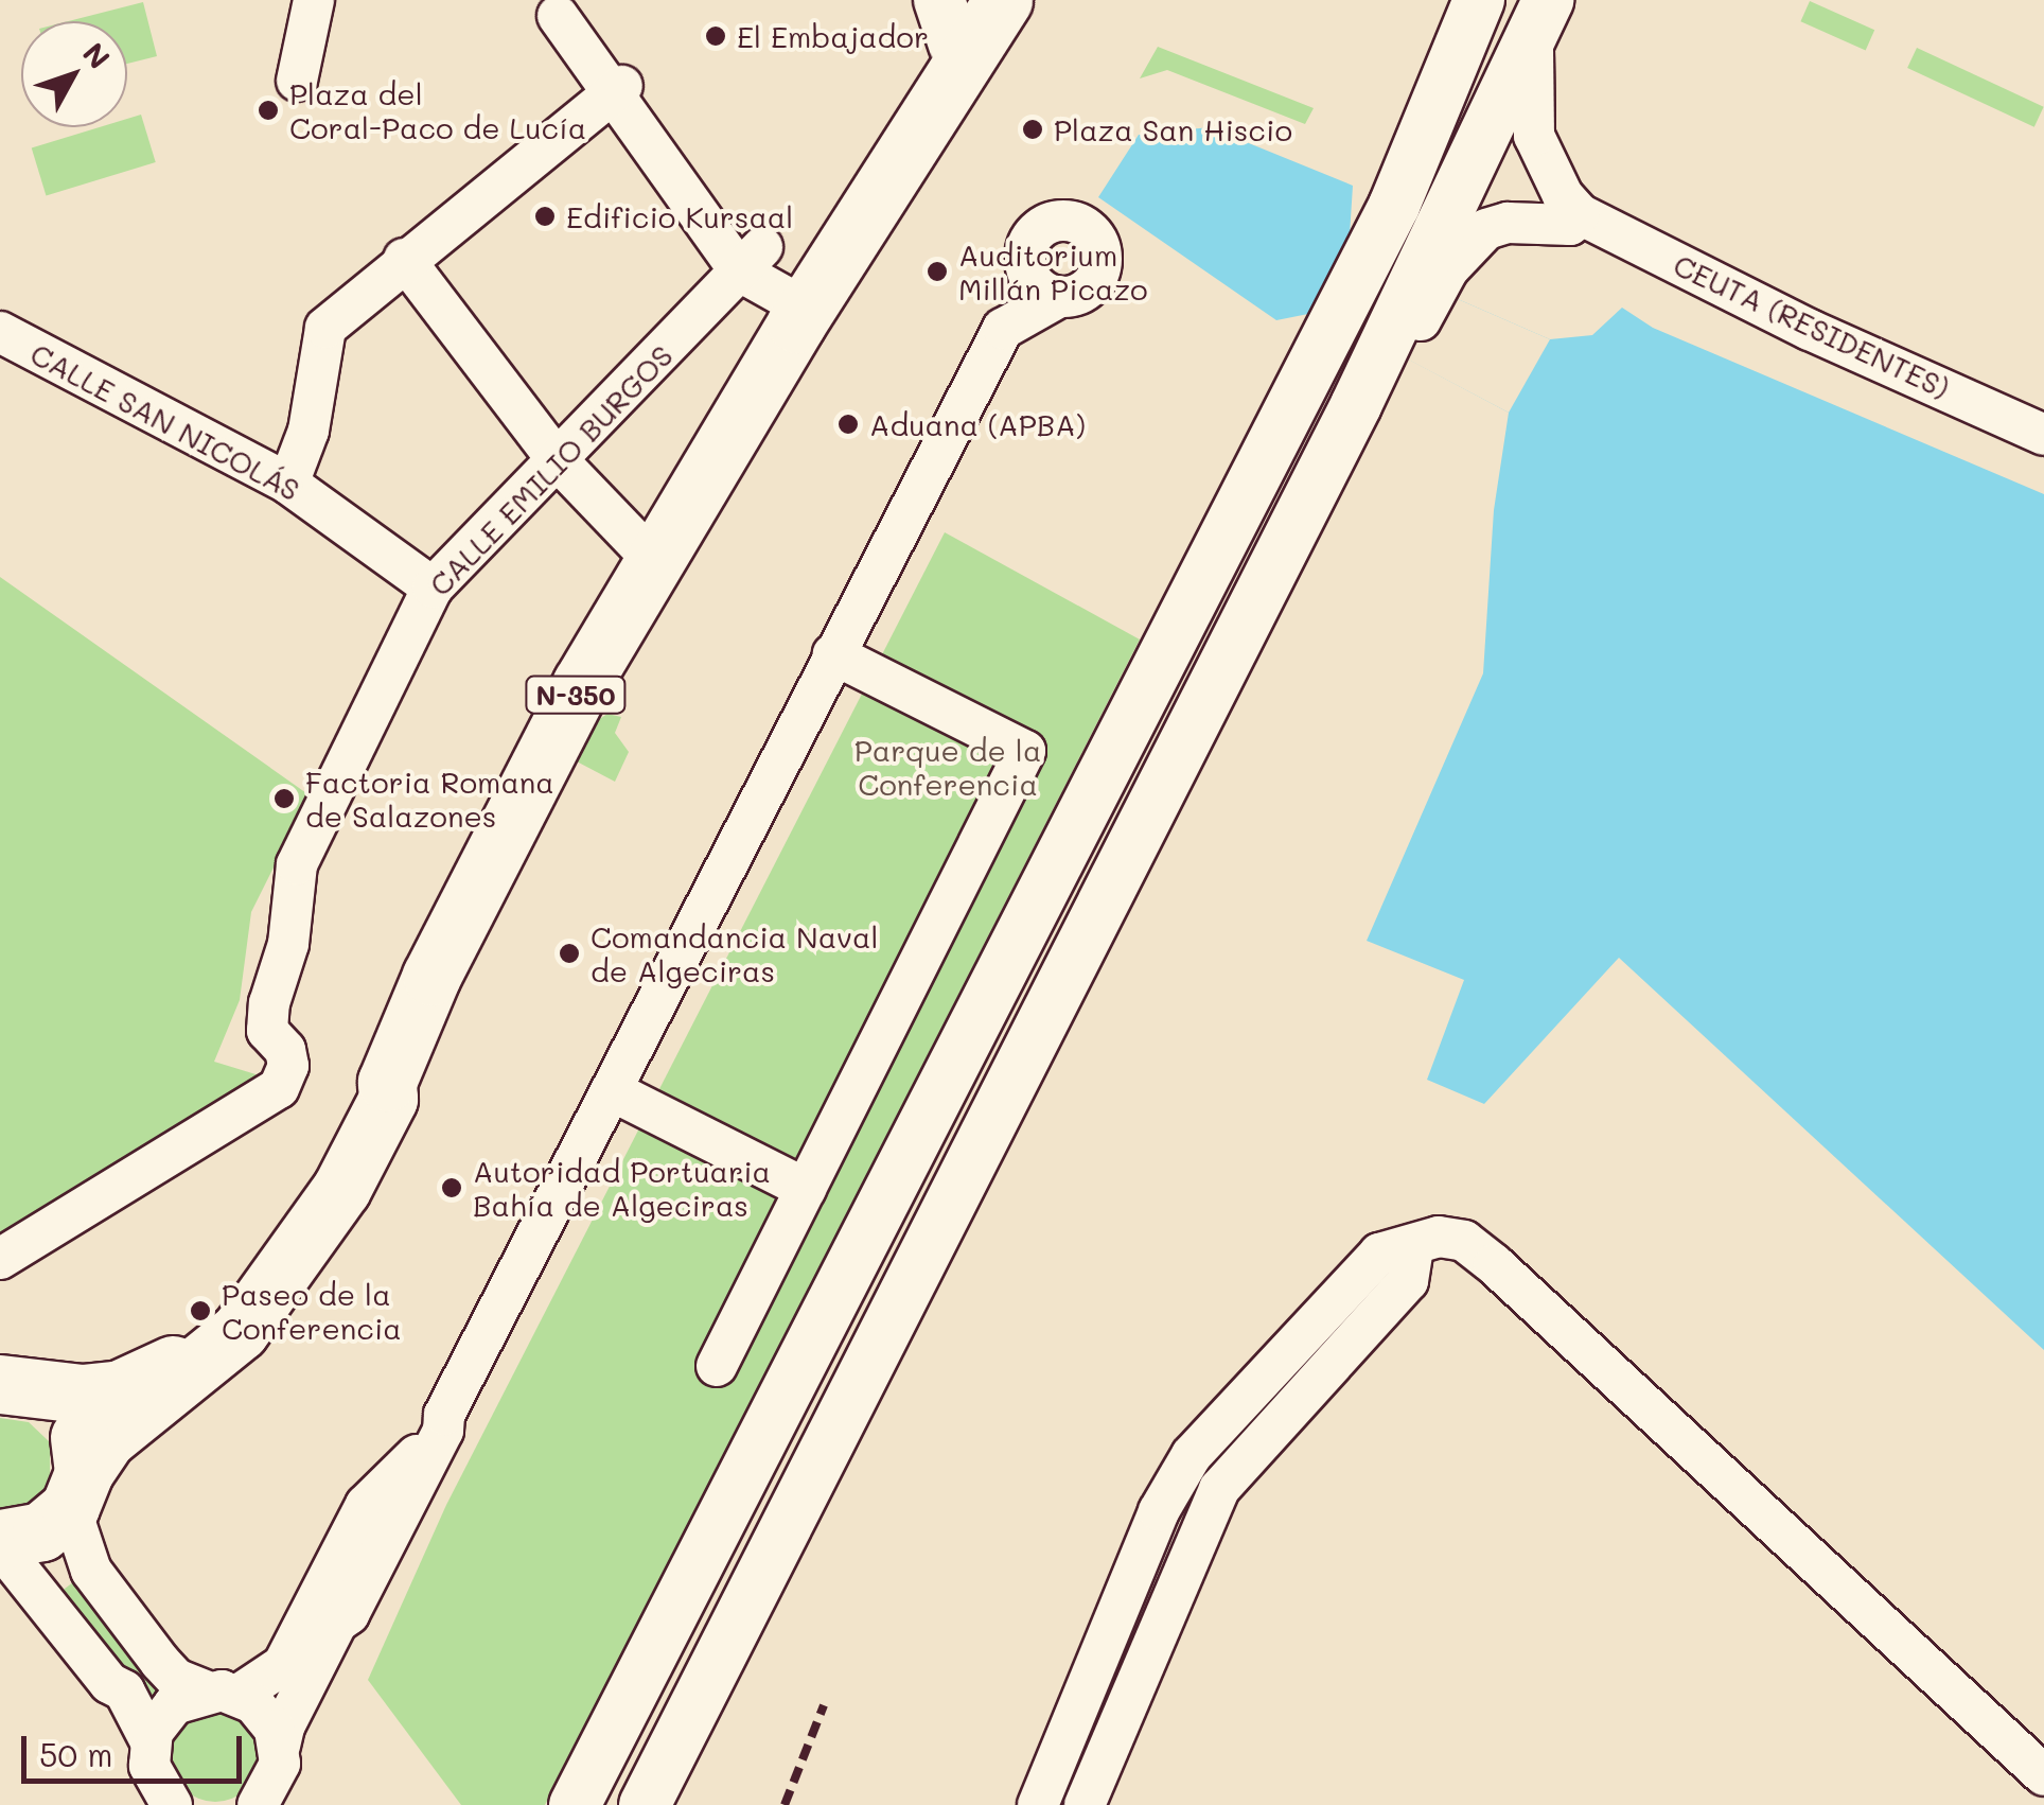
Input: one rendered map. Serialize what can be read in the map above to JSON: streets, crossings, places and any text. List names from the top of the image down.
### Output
{
  "streets": {
    "highway": ["N-350"],
    "street": ["CEUTA (RESIDENTES)", "CALLE SAN NICOLÁS", "CALLE EMILIO BURGOS"]
  },
  "crossings": [
    ["CALLE SAN NICOLÁS", "CALLE EMILIO BURGOS"]
  ],
  "parks": ["Parque de la Conferencia"],
  "places": [
    "El Embajador",
    "Plaza del Coral-Paco de Lucía",
    "Plaza San Hiscio",
    "Edificio Kursaal",
    "Auditorium Millán Picazo",
    "Aduana (APBA)",
    "Factoria Romana de Salazones",
    "Comandancia Naval de Algeciras",
    "Autoridad Portuaria Bahía de Algeciras",
    "Paseo de la Conferencia"
  ],
  "scale_bar": "50 m",
  "north": "top right"
}
